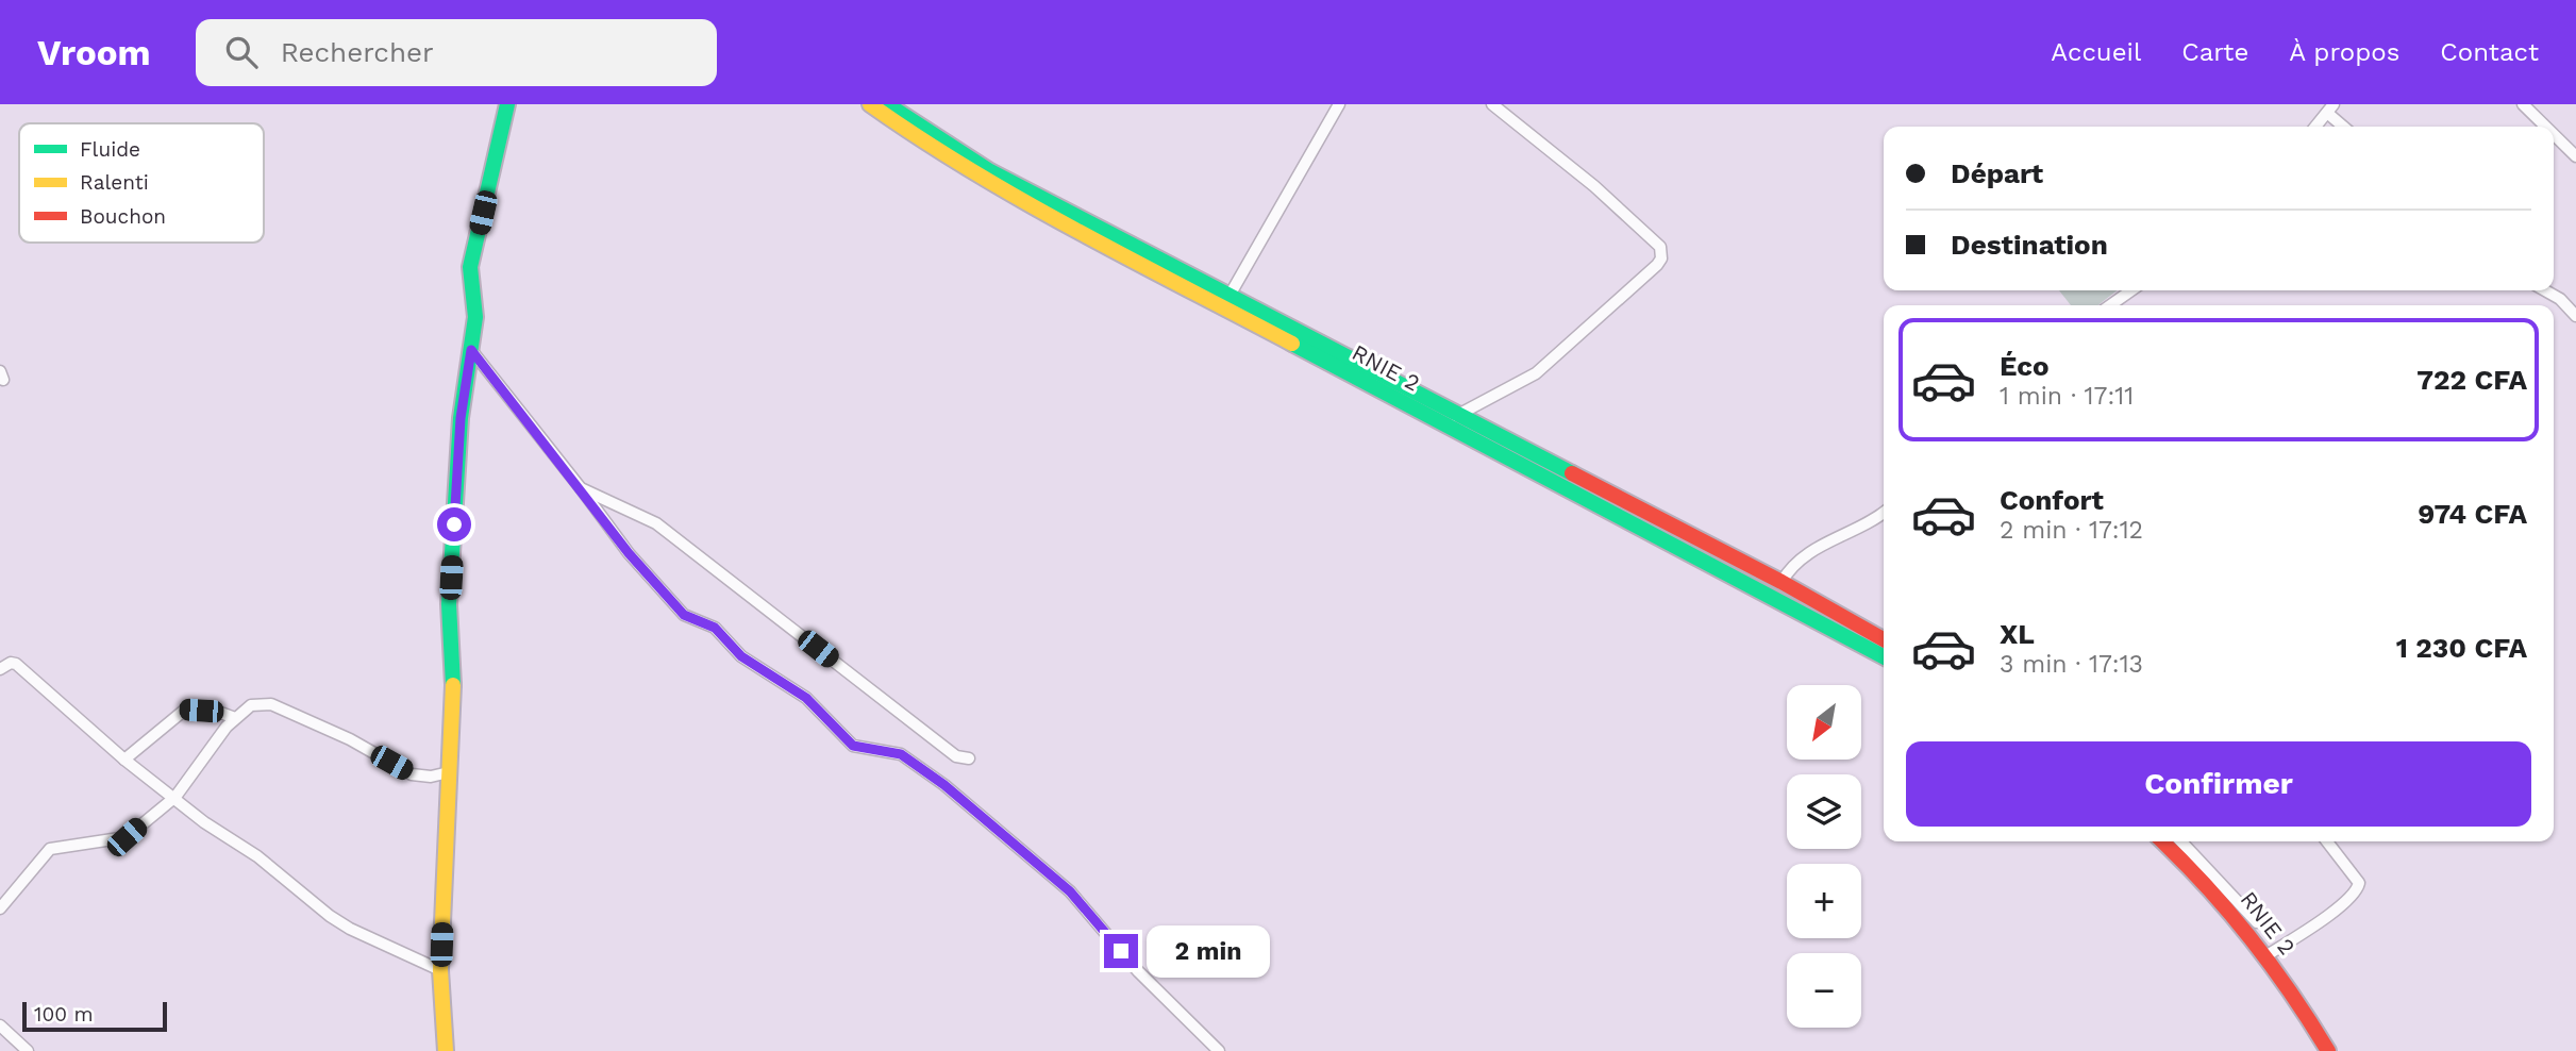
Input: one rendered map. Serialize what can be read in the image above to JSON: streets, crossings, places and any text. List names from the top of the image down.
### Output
{
  "streets": {
    "main road": ["RNIE 2"]
  },
  "legend": ["Fluide", "Ralenti", "Bouchon"],
  "scale_bar": "100 m",
  "north": "bottom left",
  "page": {
    "header": "Vroom",
    "search": "Rechercher",
    "nav": [
      "Accueil",
      "Carte",
      "À propos",
      "Contact"
    ],
    "banner": ["Départ", "Destination"],
    "list": [
      {
        "name": "Éco",
        "note": "1 min · 17:11",
        "value": "722 CFA"
      },
      {
        "name": "Confort",
        "note": "2 min · 17:12",
        "value": "974 CFA"
      },
      {
        "name": "XL",
        "note": "3 min · 17:13",
        "value": "1 230 CFA"
      }
    ],
    "map_buttons": ["+", "−"],
    "buttons": "Confirmer",
    "bubble": "2 min",
    "scale": "100 m"
  }
}
